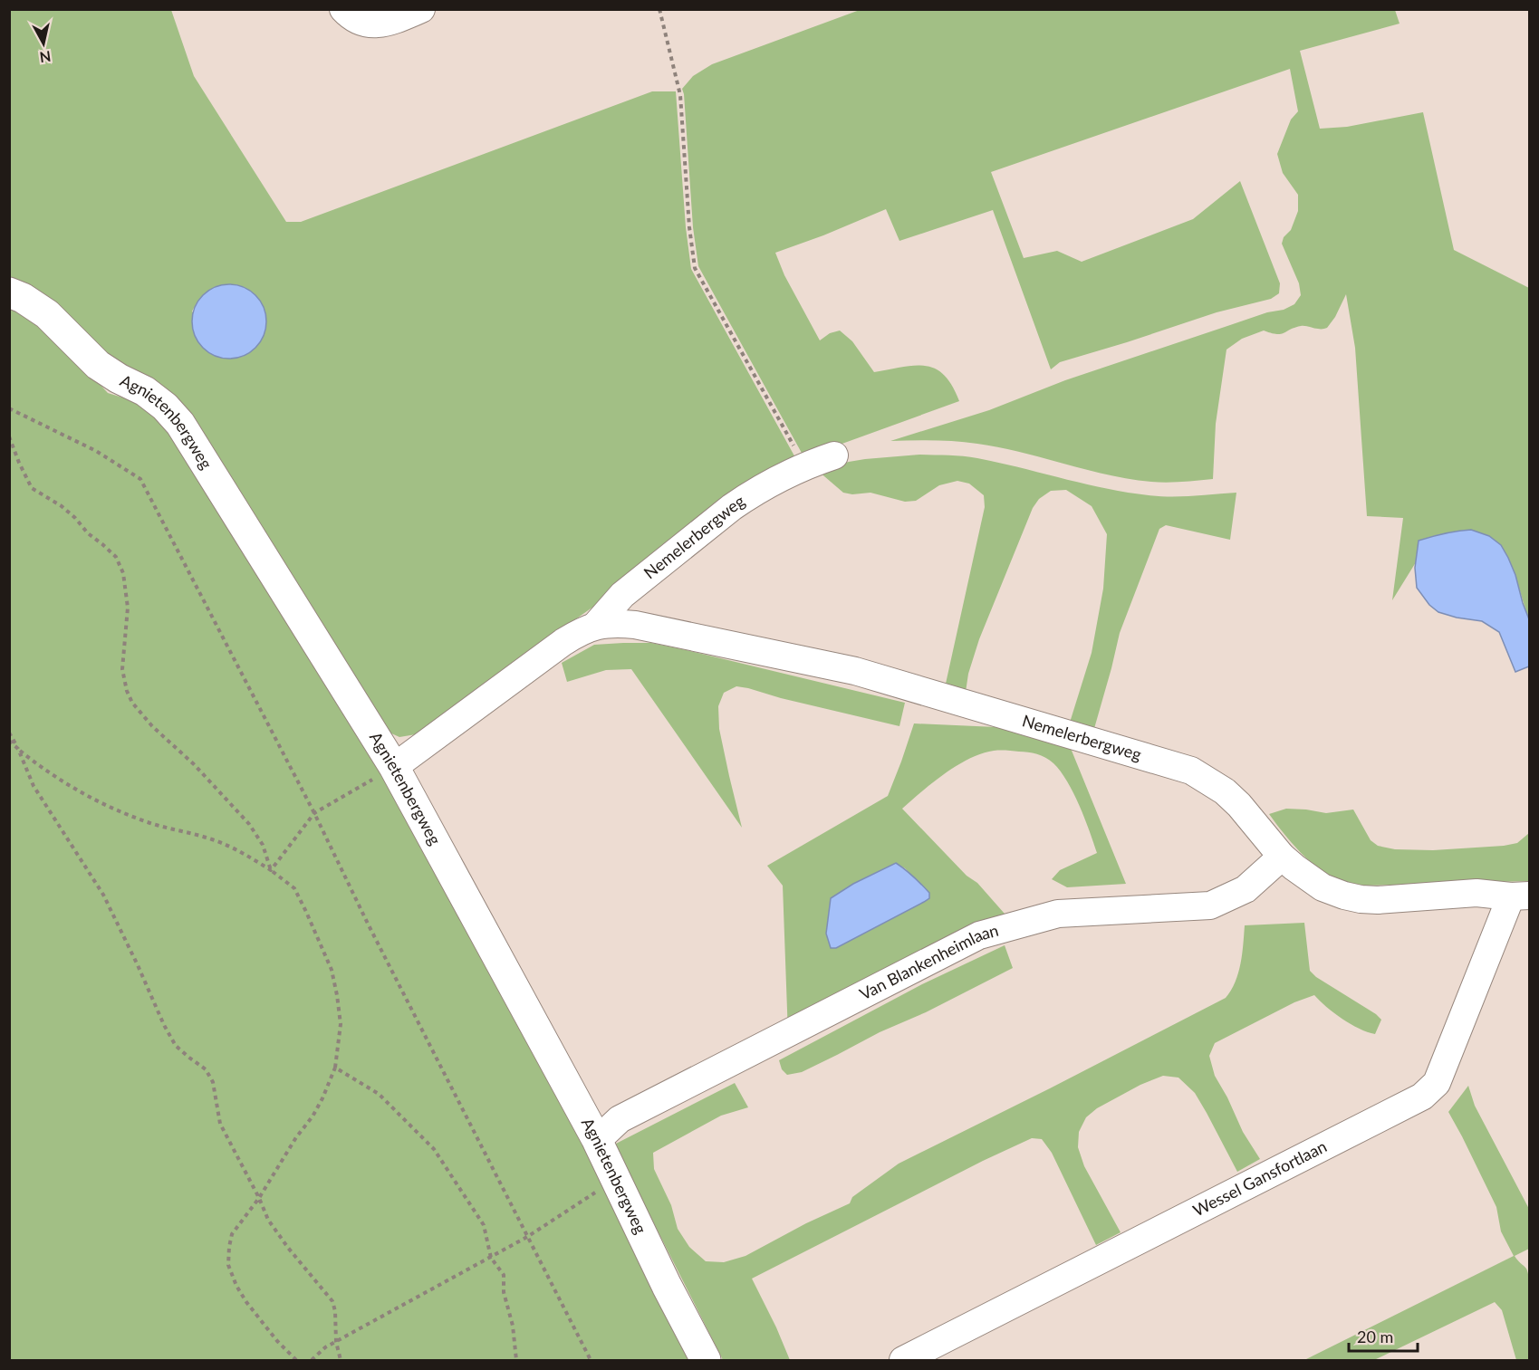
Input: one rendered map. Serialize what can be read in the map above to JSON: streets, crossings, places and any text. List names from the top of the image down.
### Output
{
  "streets": {
    "street": [
      "Agnietenbergweg",
      "Nemelerbergweg",
      "Van Blankenheimlaan",
      "Wessel Gansfortlaan"
    ]
  },
  "crossings": [
    ["Agnietenbergweg", "Nemelerbergweg"],
    ["Agnietenbergweg", "Van Blankenheimlaan"],
    ["Nemelerbergweg", "Van Blankenheimlaan"],
    ["Nemelerbergweg", "Wessel Gansfortlaan"]
  ],
  "scale_bar": "20 m",
  "north": "bottom"
}
